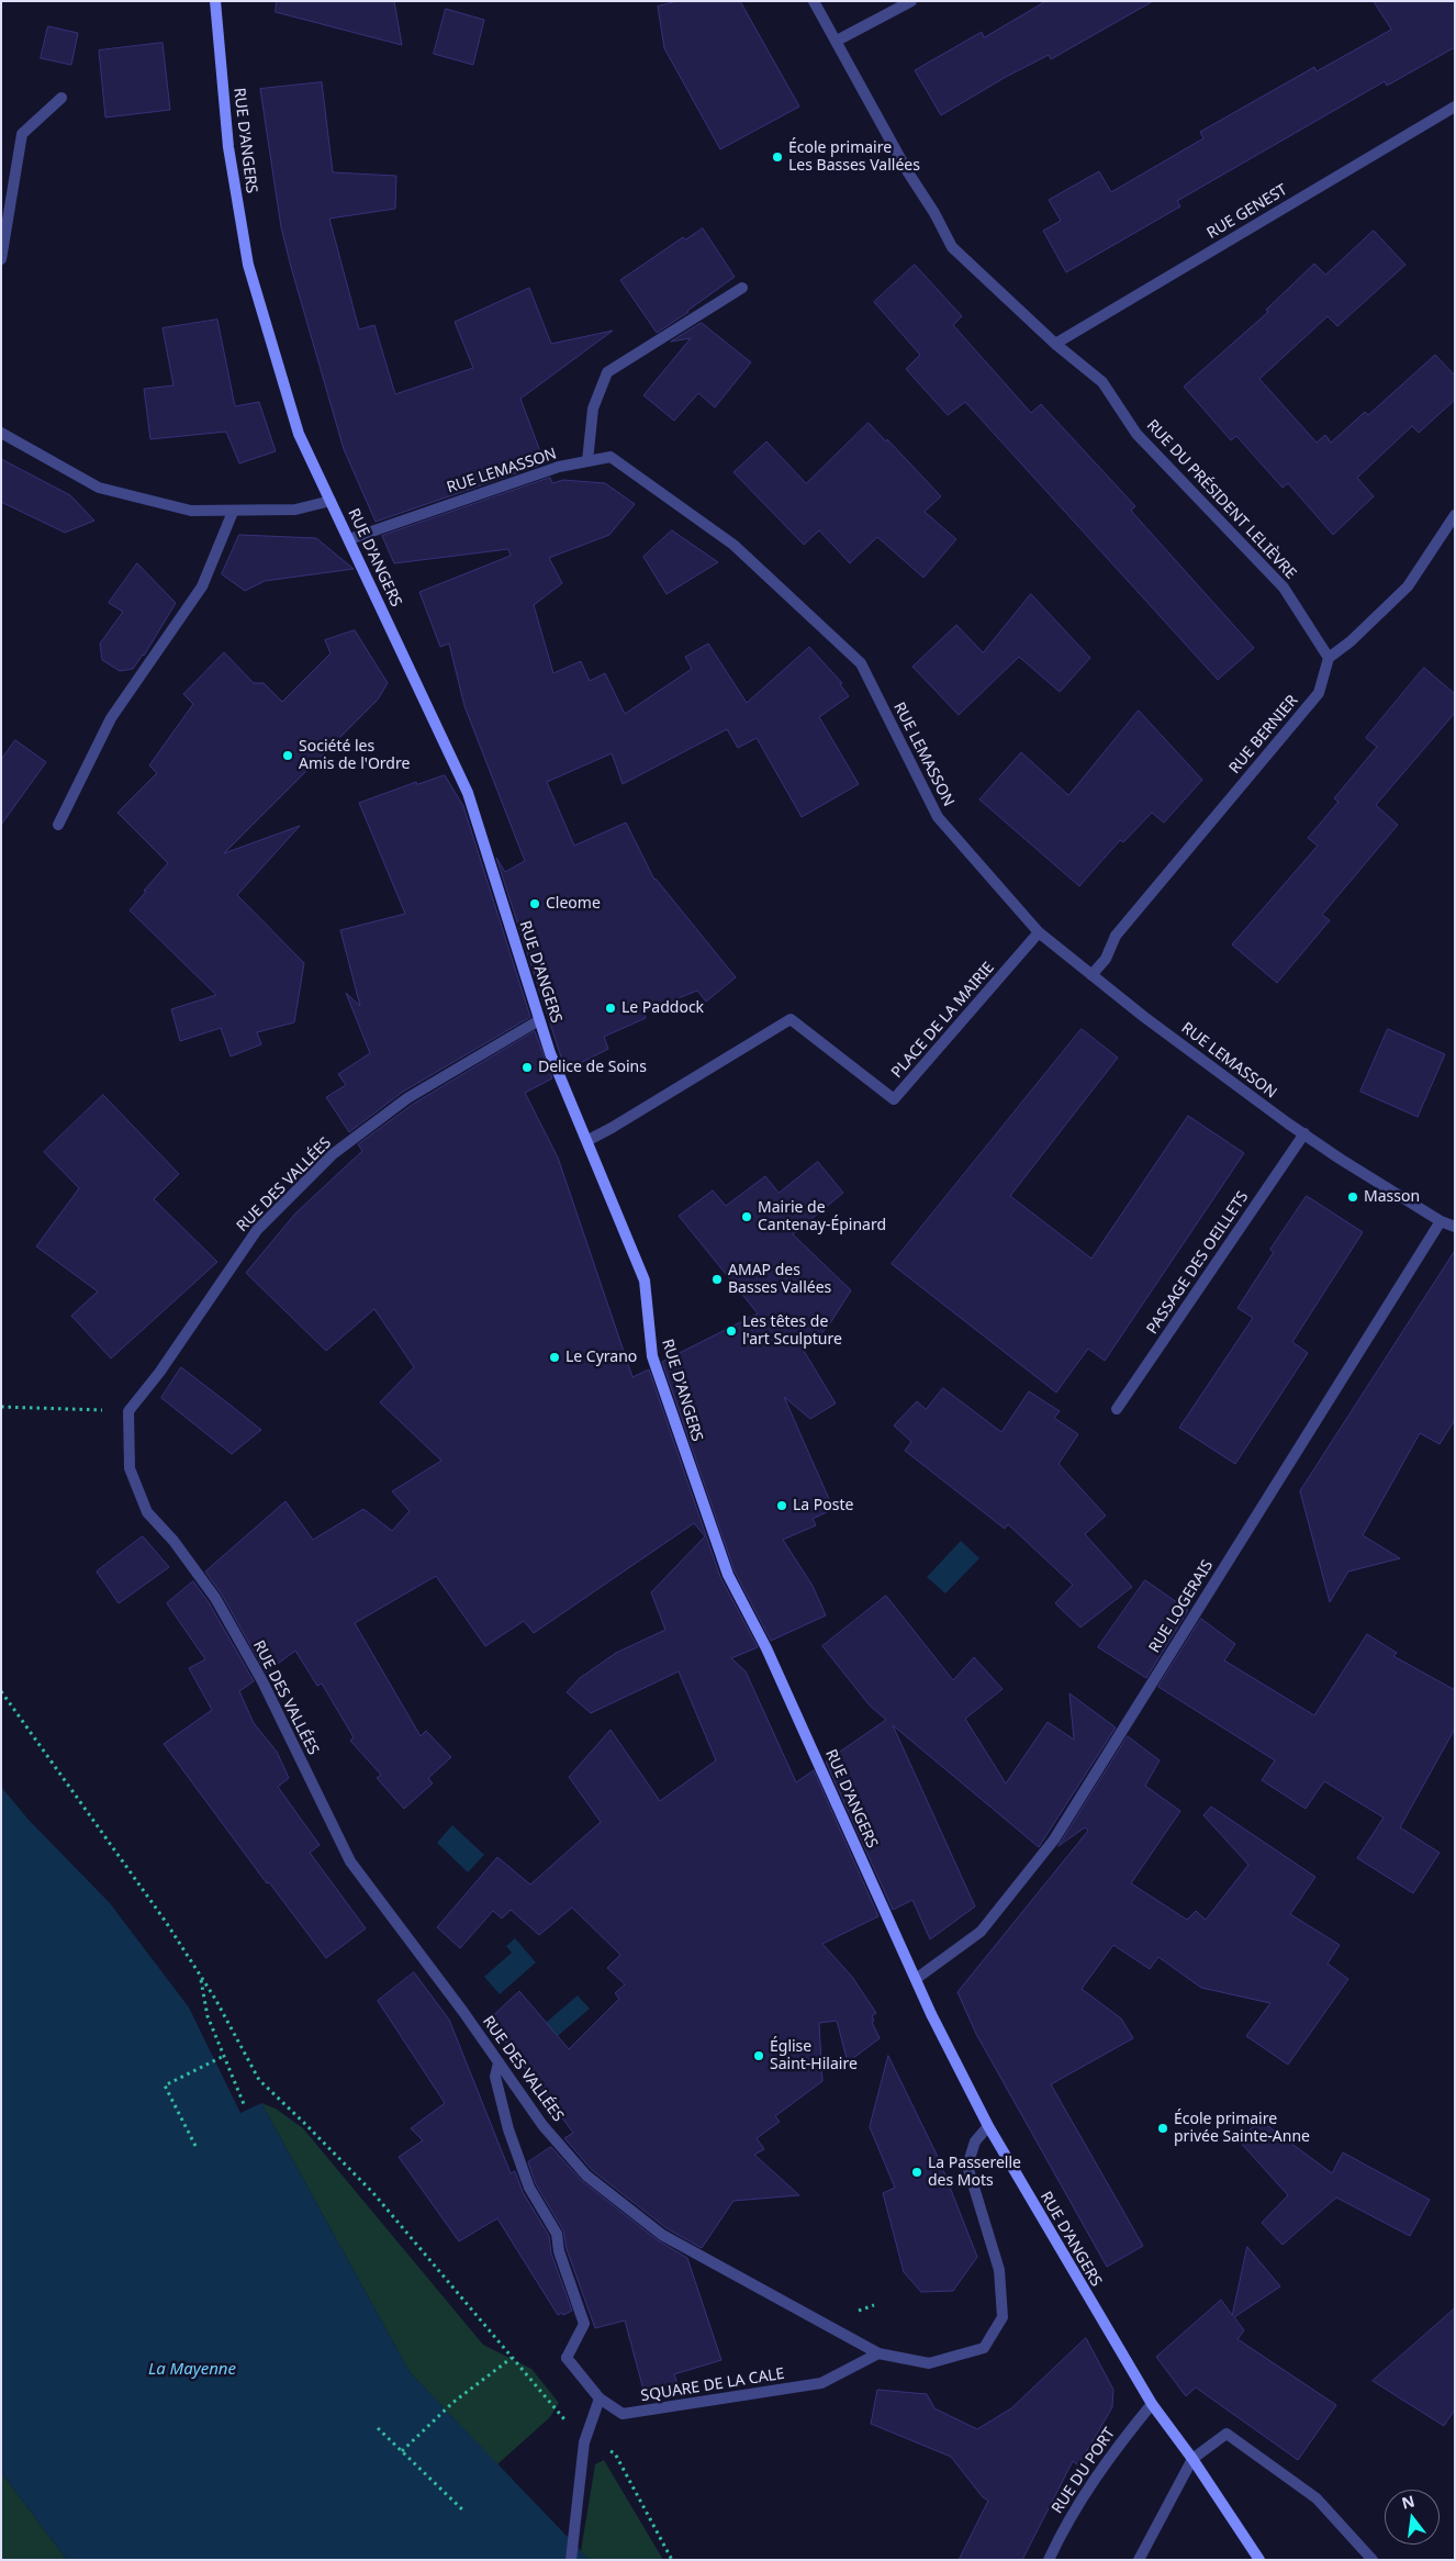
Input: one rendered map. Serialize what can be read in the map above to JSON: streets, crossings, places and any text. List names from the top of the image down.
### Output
{
  "streets": {
    "main road": ["RUE D'ANGERS"],
    "street": [
      "RUE GENEST",
      "RUE LEMASSON",
      "RUE DU PRÉSIDENT LELIÈVRE",
      "RUE BERNIER",
      "PLACE DE LA MAIRIE",
      "RUE DES VALLÉES",
      "PASSAGE DES OEILLETS",
      "RUE LOGERAIS",
      "SQUARE DE LA CALE",
      "RUE DU PORT"
    ]
  },
  "crossings": [
    ["RUE D'ANGERS", "RUE LEMASSON"],
    ["RUE D'ANGERS", "PLACE DE LA MAIRIE"],
    ["RUE D'ANGERS", "RUE DES VALLÉES"],
    ["RUE D'ANGERS", "RUE LOGERAIS"],
    ["RUE D'ANGERS", "RUE DU PORT"],
    ["RUE GENEST", "RUE DU PRÉSIDENT LELIÈVRE"],
    ["RUE LEMASSON", "RUE BERNIER"],
    ["RUE LEMASSON", "PLACE DE LA MAIRIE"],
    ["RUE LEMASSON", "PASSAGE DES OEILLETS"],
    ["RUE LEMASSON", "RUE LOGERAIS"],
    ["RUE DU PRÉSIDENT LELIÈVRE", "RUE BERNIER"],
    ["RUE DES VALLÉES", "SQUARE DE LA CALE"]
  ],
  "water": ["La Mayenne"],
  "places": [
    "École primaire Les Basses Vallées",
    "Société les Amis de l'Ordre",
    "Cleome",
    "Le Paddock",
    "Delice de Soins",
    "Masson",
    "Mairie de Cantenay-Épinard",
    "AMAP des Basses Vallées",
    "Les têtes de l'art Sculpture",
    "Le Cyrano",
    "La Poste",
    "Église Saint-Hilaire",
    "École primaire privée Sainte-Anne",
    "La Passerelle des Mots"
  ],
  "north": "top"
}
